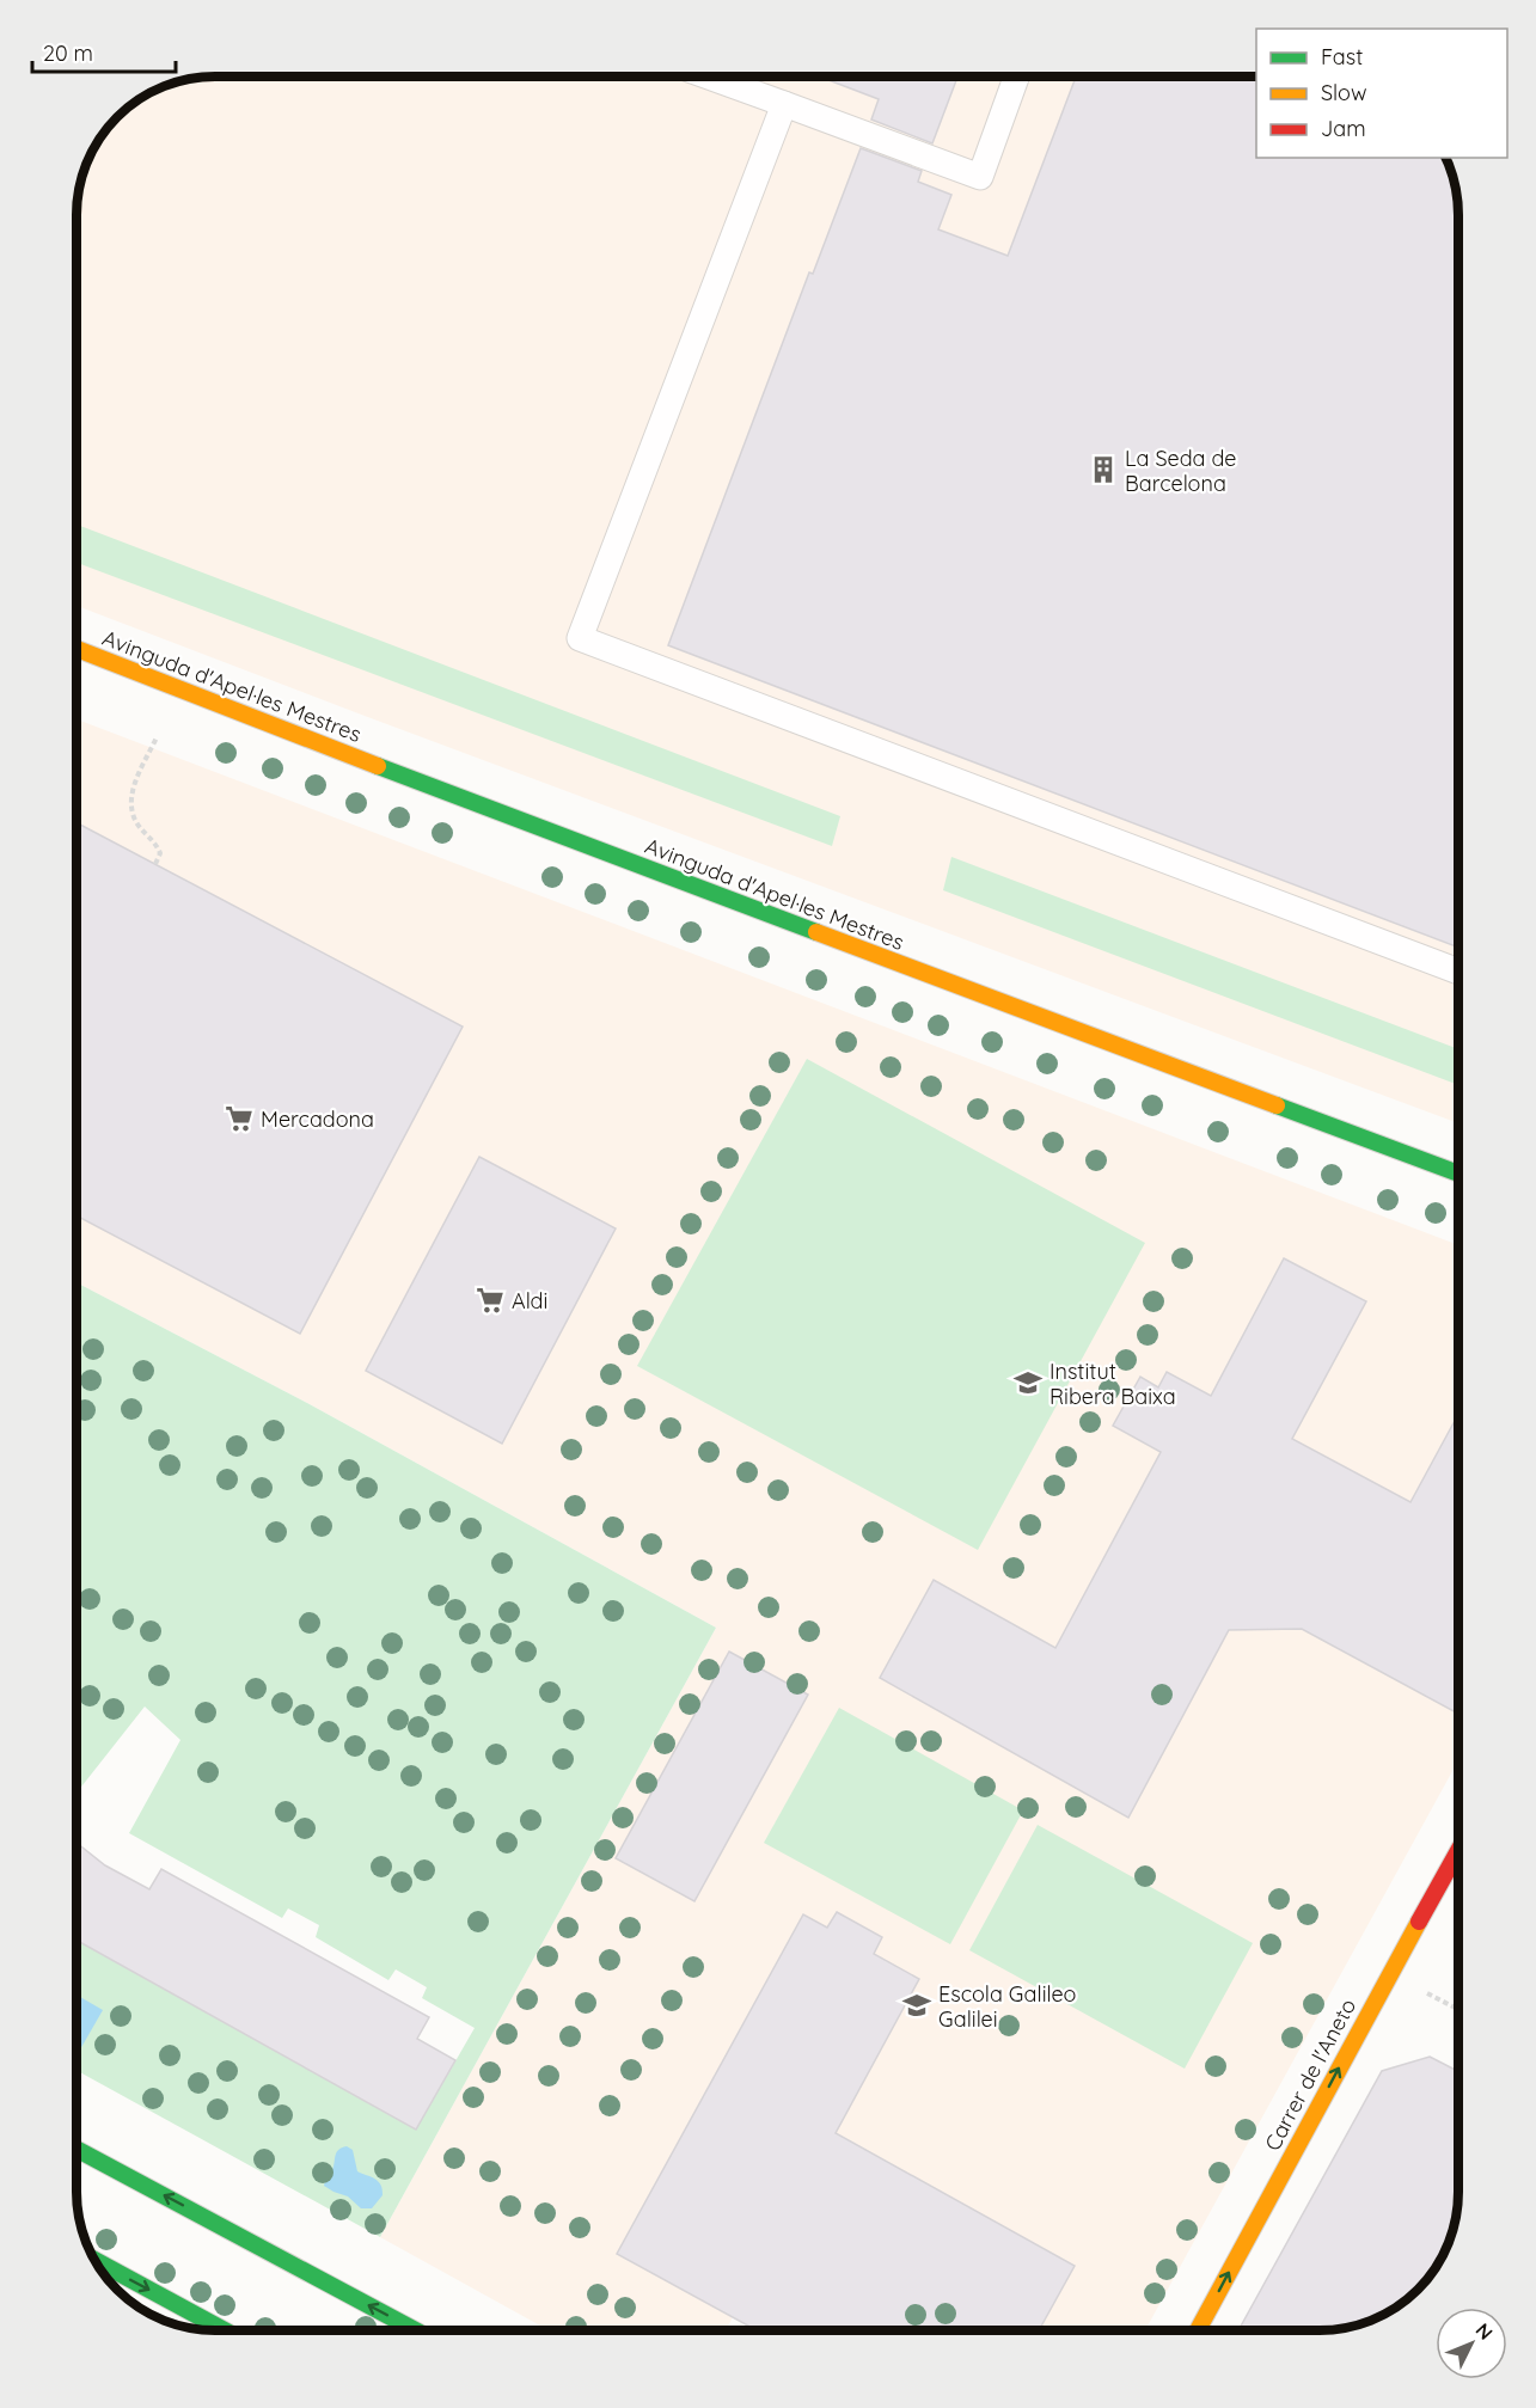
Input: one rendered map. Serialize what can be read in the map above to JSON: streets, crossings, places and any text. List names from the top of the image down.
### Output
{
  "streets": {
    "street": ["Avinguda d'Apel·les Mestres", "Carrer de l'Aneto"]
  },
  "one_way": ["Carrer de l'Aneto"],
  "places": {
    "building": ["La Seda de Barcelona"],
    "supermarket": ["Mercadona", "Aldi"],
    "school or university": ["Institut Ribera Baixa", "Escola Galileo Galilei"]
  },
  "legend": ["Fast", "Slow", "Jam"],
  "scale_bar": "20 m",
  "north": "top right"
}
